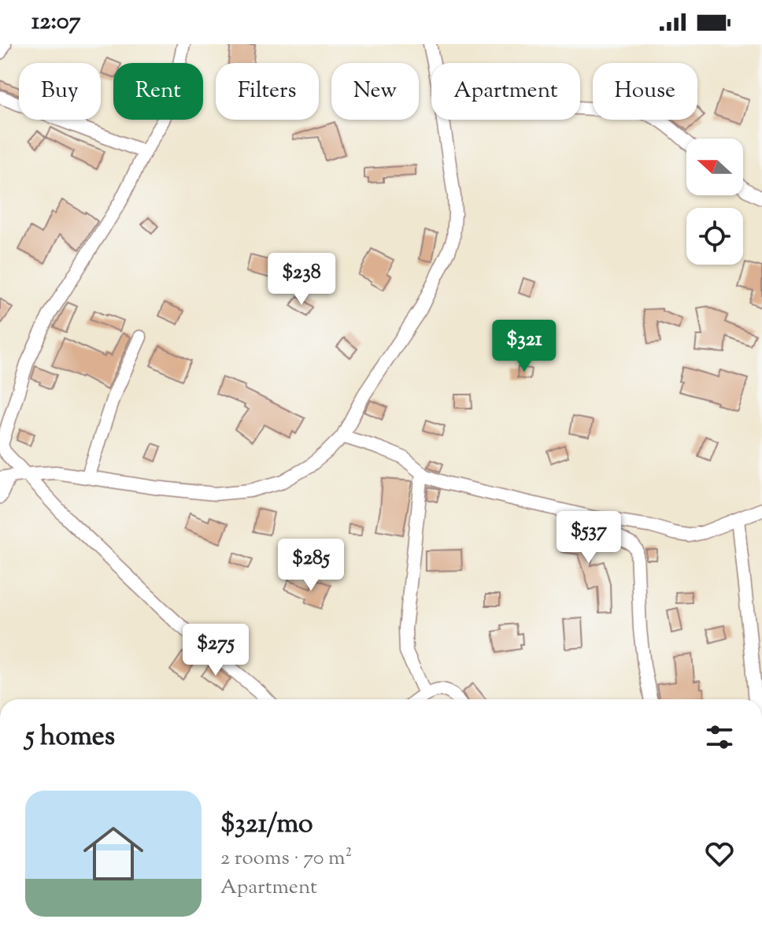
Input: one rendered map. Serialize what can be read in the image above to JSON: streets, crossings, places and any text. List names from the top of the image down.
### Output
{
  "north": "left",
  "page": {
    "status": "12:07",
    "chip": [
      "Buy",
      "Rent",
      "Filters",
      "New",
      "Apartment",
      "House"
    ],
    "price": [
      "$238",
      "$321",
      "$537",
      "$285",
      "$275"
    ],
    "heading": "5 homes",
    "list": [
      {
        "name": "$321/mo",
        "note": "2 rooms · 70 m² · Apartment"
      }
    ]
  }
}
